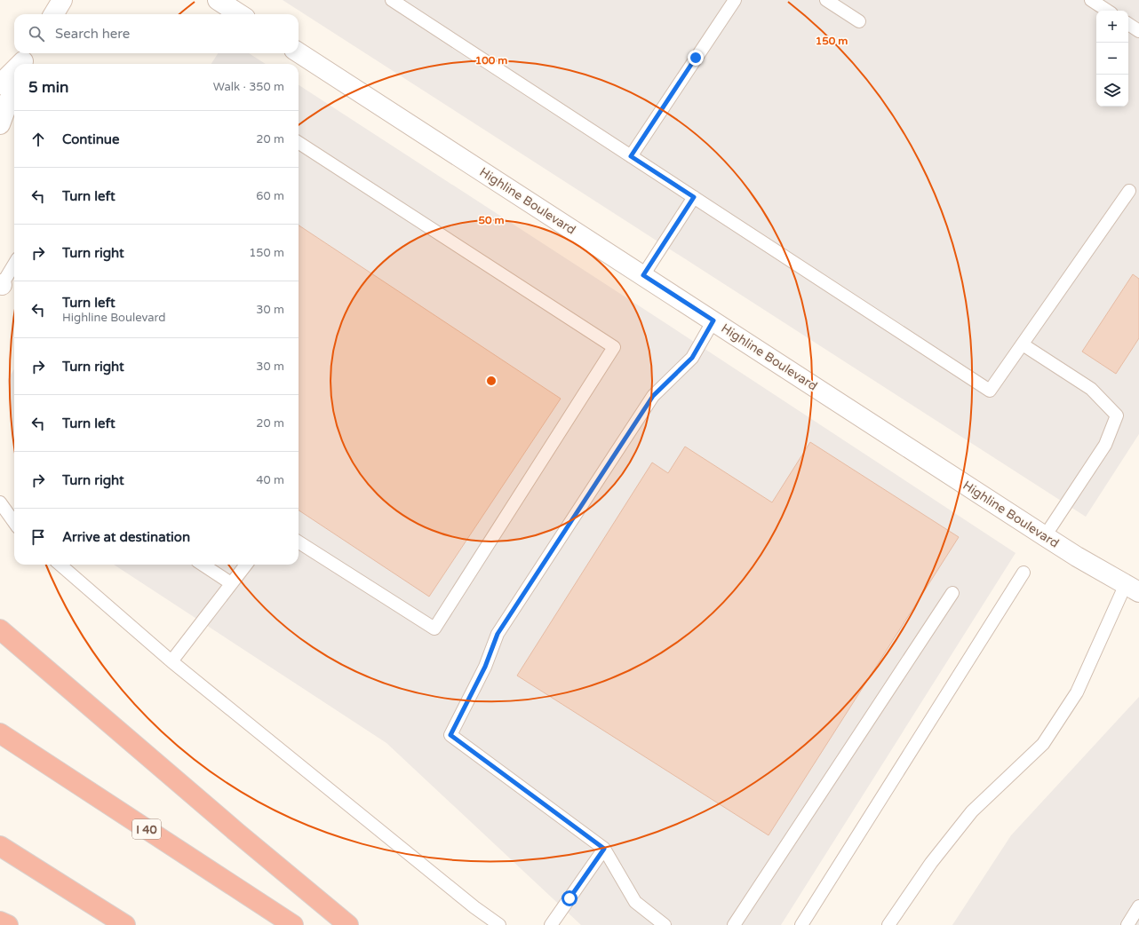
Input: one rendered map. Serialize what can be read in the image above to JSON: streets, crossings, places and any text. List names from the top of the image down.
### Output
{
  "streets": {
    "highway": ["I 40"],
    "street": ["Highline Boulevard"]
  },
  "page": {
    "map_buttons": ["+", "−"],
    "search": "Search here",
    "heading": ["5 min", "Walk · 350 m"],
    "list": [
      ["Continue", "20 m"],
      ["Turn left", "60 m"],
      ["Turn right", "150 m"],
      ["Turn left", "Highline Boulevard", "30 m"],
      ["Turn right", "30 m"],
      ["Turn left", "20 m"],
      ["Turn right", "40 m"],
      "Arrive at destination"
    ]
  },
  "rings": ["150 m", "100 m", "50 m"]
}
